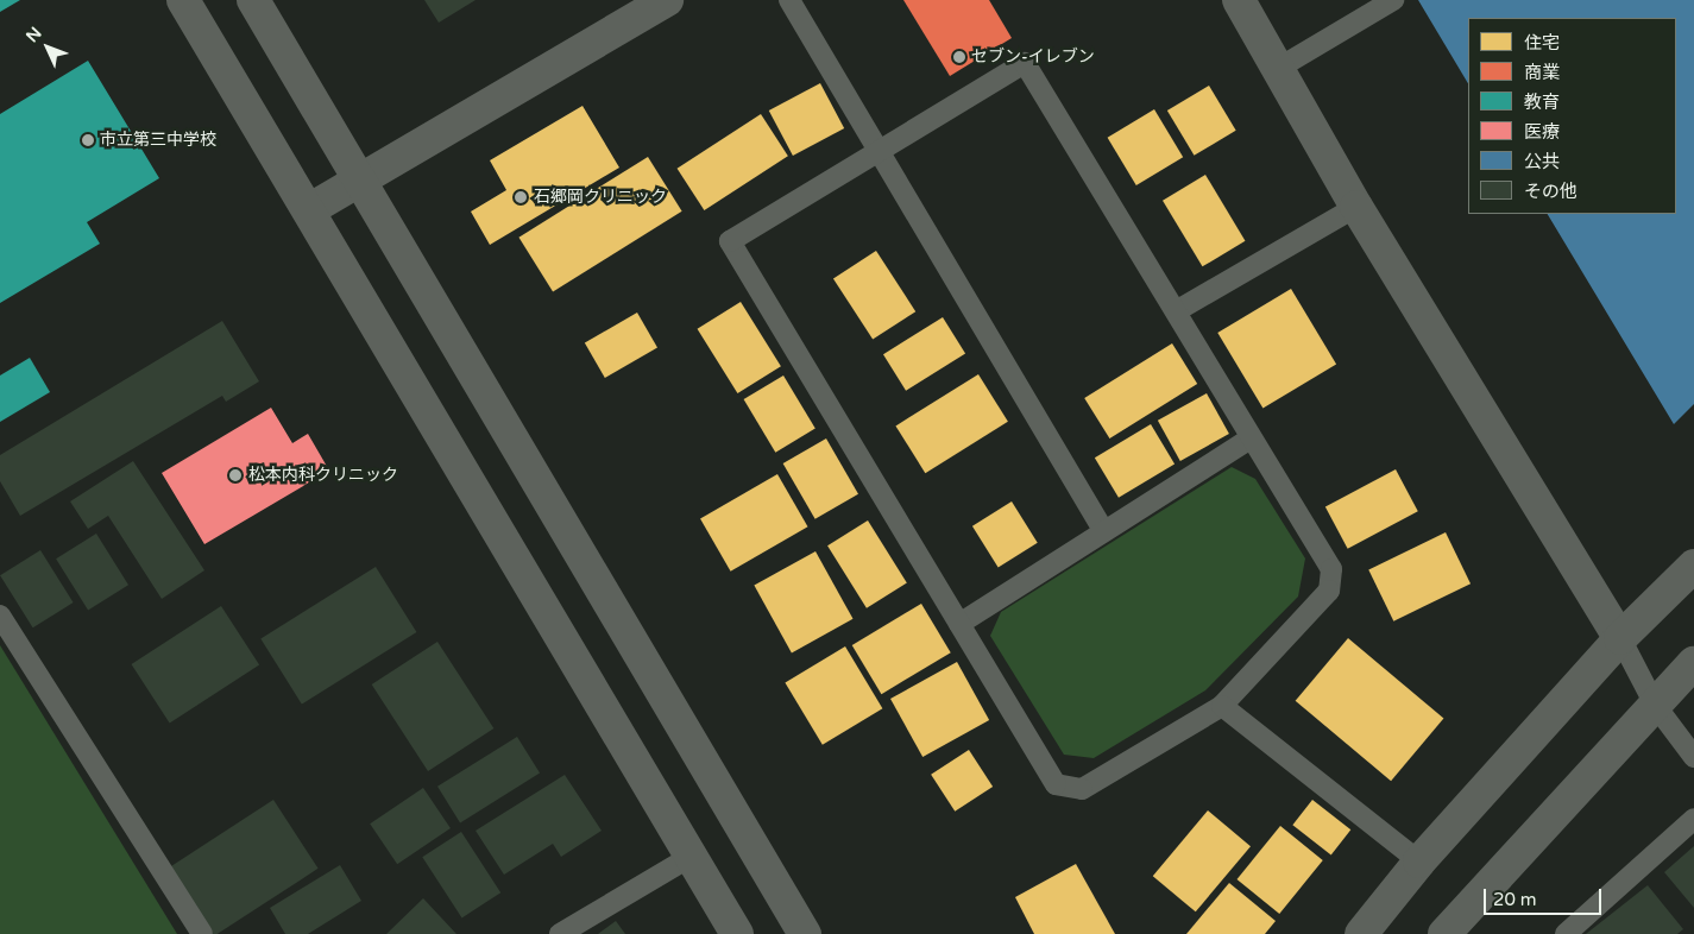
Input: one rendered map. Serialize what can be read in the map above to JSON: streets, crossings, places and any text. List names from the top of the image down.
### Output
{
  "places": [
    "セブン-イレブン",
    "市立第三中学校",
    "石郷岡クリニック",
    "松本内科クリニック"
  ],
  "legend": [
    "住宅",
    "商業",
    "教育",
    "医療",
    "公共",
    "その他"
  ],
  "scale_bar": "20 m",
  "north": "top left"
}
